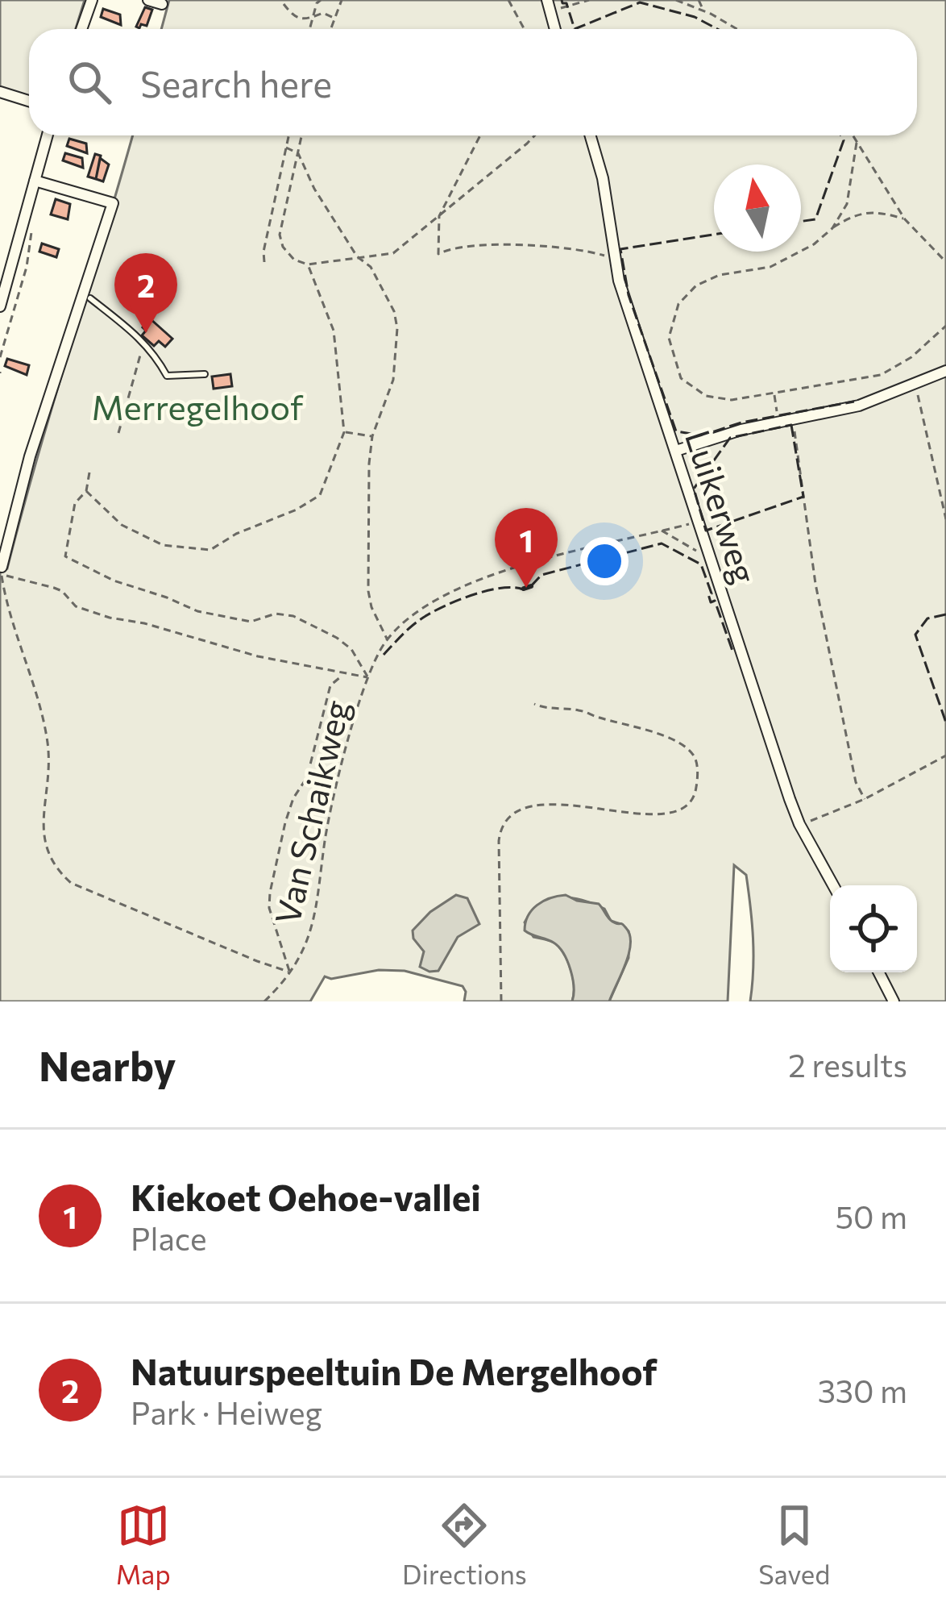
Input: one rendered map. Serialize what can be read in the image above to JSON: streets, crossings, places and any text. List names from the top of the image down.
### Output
{
  "streets": {
    "street": ["Luikerweg"],
    "path": ["Van Schaikweg"]
  },
  "parks": ["Merregelhoof"],
  "north": "top",
  "page": {
    "search": "Search here",
    "pins": ["2", "1"],
    "heading": ["Nearby", "2 results"],
    "list": [
      {
        "mark": "1",
        "name": "Kiekoet Oehoe-vallei",
        "note": "Place",
        "value": "50 m"
      },
      {
        "mark": "2",
        "name": "Natuurspeeltuin De Mergelhoof",
        "note": "Park · Heiweg",
        "value": "330 m"
      }
    ],
    "nav": ["Map", "Directions", "Saved"]
  }
}
